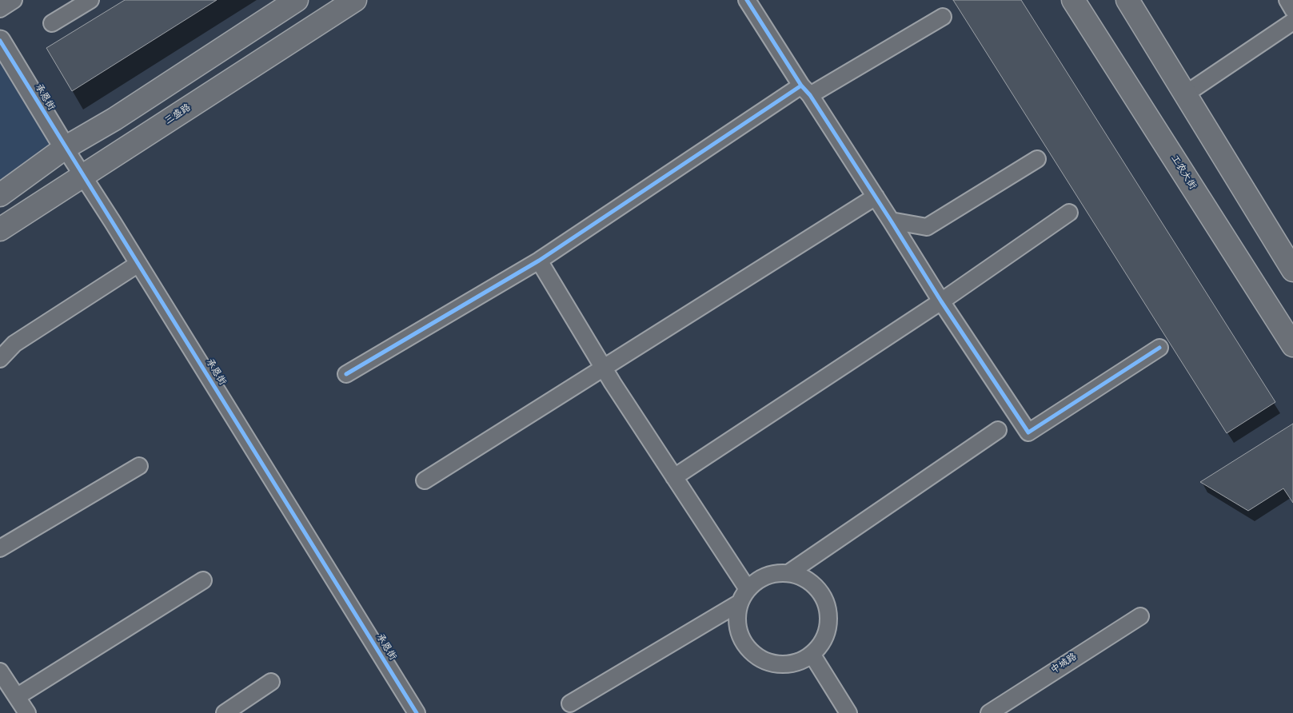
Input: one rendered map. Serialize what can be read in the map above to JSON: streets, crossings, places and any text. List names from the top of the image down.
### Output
{
  "streets": {
    "main road": ["三盛路", "工农大街"],
    "street": ["承恩街", "中城路"]
  },
  "crossings": [
    ["承恩街", "三盛路"]
  ]
}
